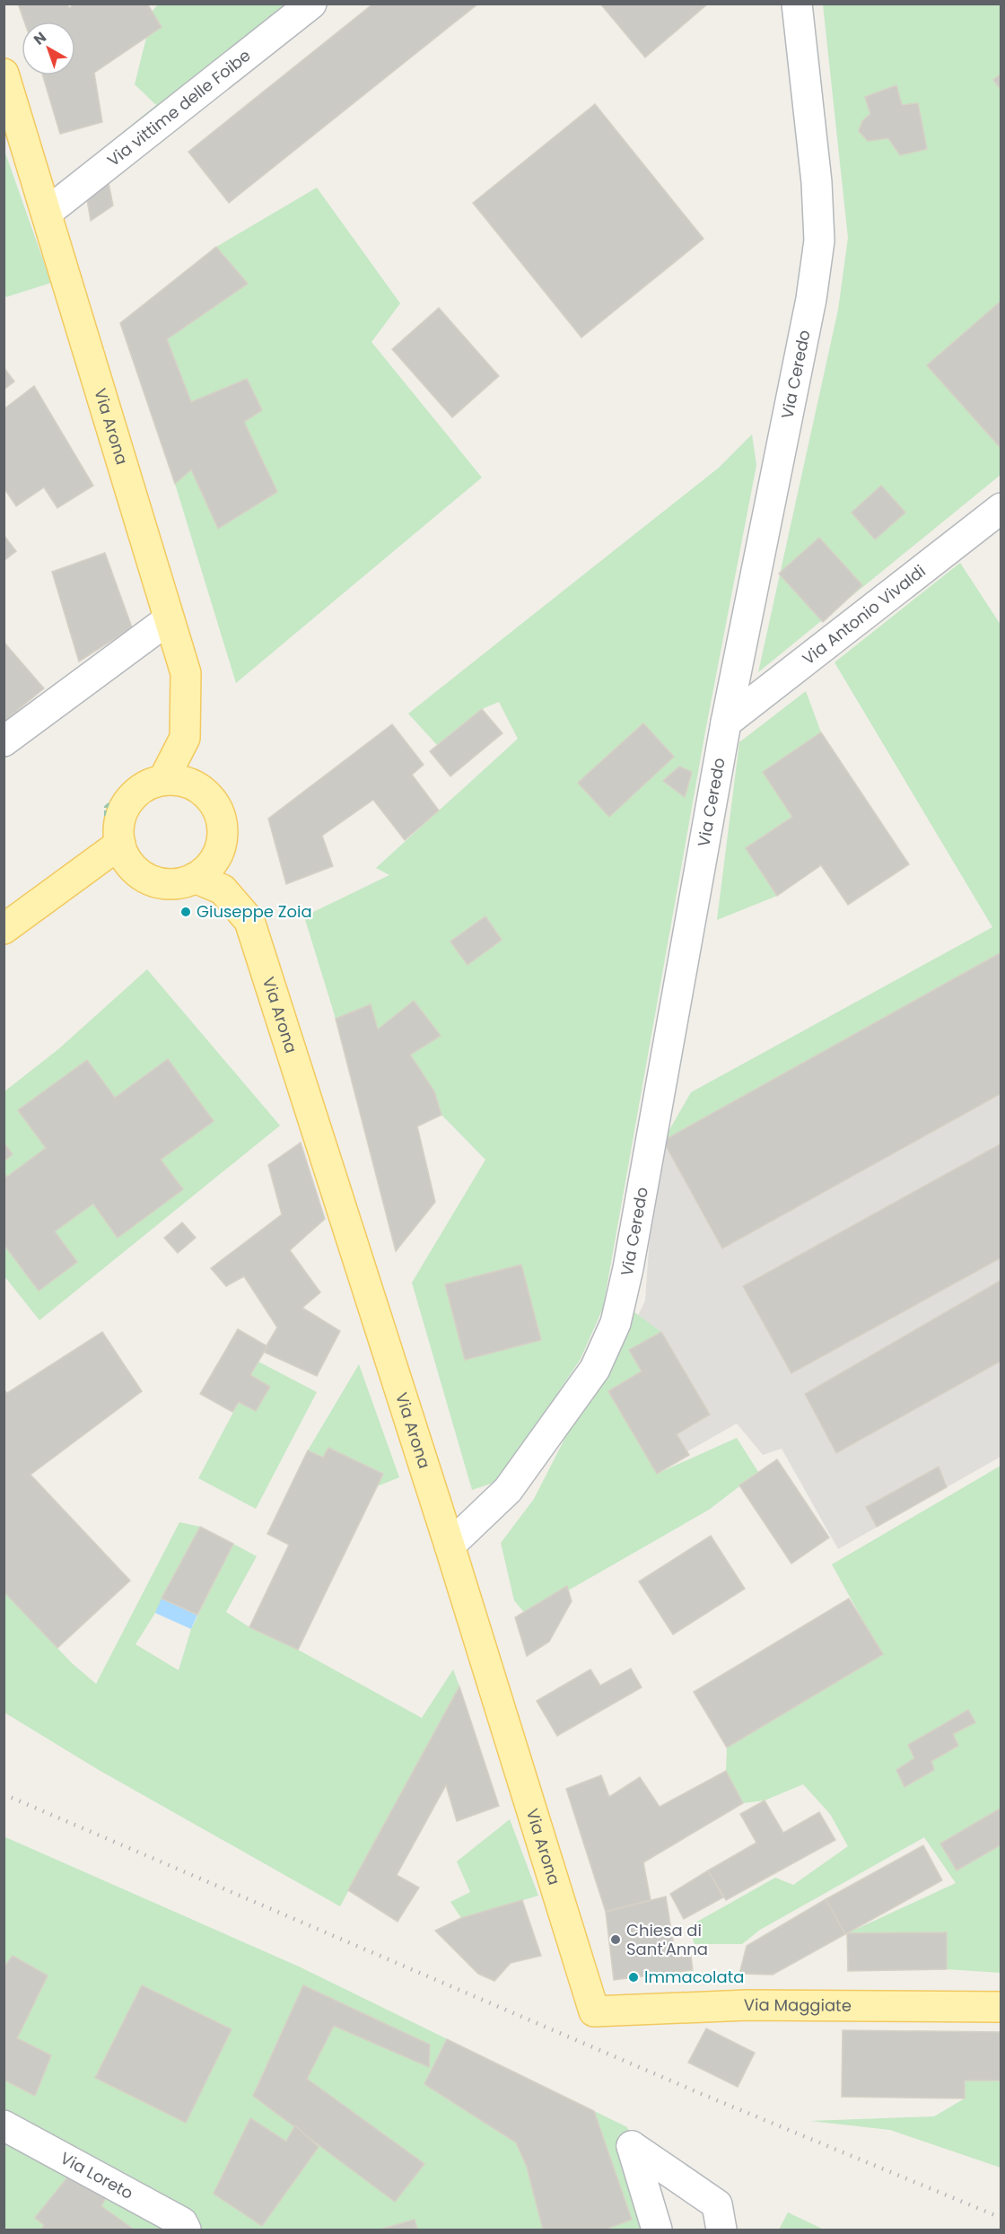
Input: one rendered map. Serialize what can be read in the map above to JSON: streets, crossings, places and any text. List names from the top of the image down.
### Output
{
  "streets": {
    "main road": ["Via Arona", "Via Maggiate"],
    "street": [
      "Via vittime delle Foibe",
      "Via Ceredo",
      "Via Antonio Vivaldi",
      "Via Loreto"
    ]
  },
  "crossings": [
    ["Via vittime delle Foibe", "Via Arona"],
    ["Via Ceredo", "Via Arona"],
    ["Via Ceredo", "Via Antonio Vivaldi"],
    ["Via Arona", "Via Maggiate"]
  ],
  "places": ["Giuseppe Zoia", "Chiesa di Sant'Anna", "Immacolata"],
  "north": "top left"
}
